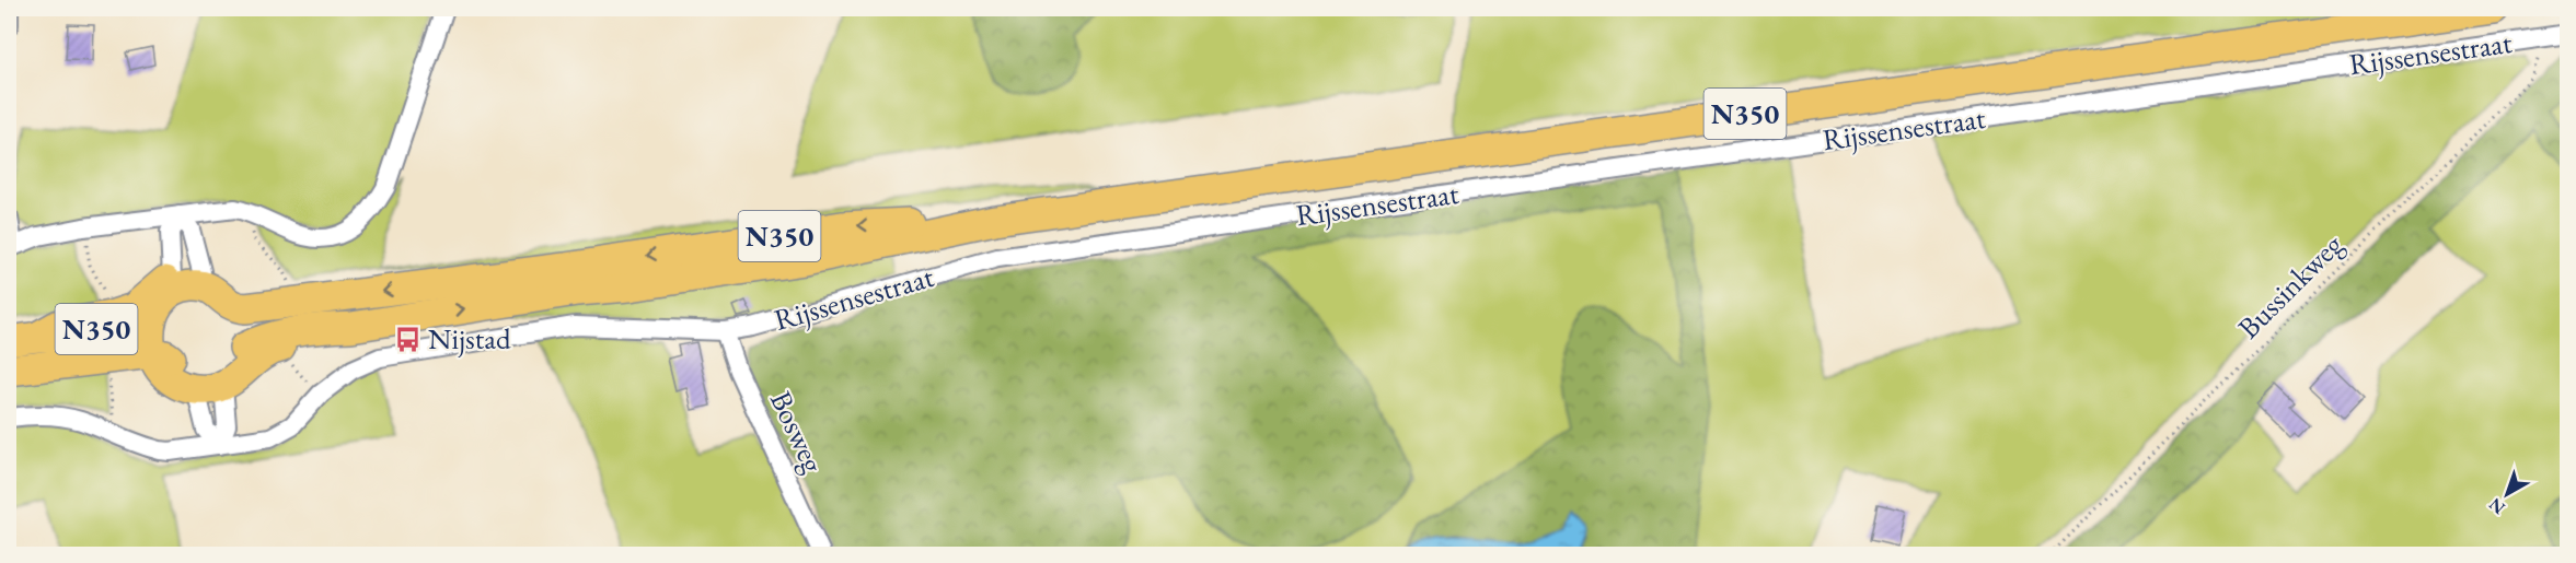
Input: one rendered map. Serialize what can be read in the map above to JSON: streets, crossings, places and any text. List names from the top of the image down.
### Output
{
  "streets": {
    "main road": ["Rijssensestraat", "N350"],
    "street": ["Bosweg"],
    "path": ["Bussinkweg"]
  },
  "crossings": [
    ["Rijssensestraat", "Bussinkweg"],
    ["Rijssensestraat", "Bosweg"]
  ],
  "places": {
    "bus stop": ["Nijstad"]
  },
  "north": "bottom left"
}
